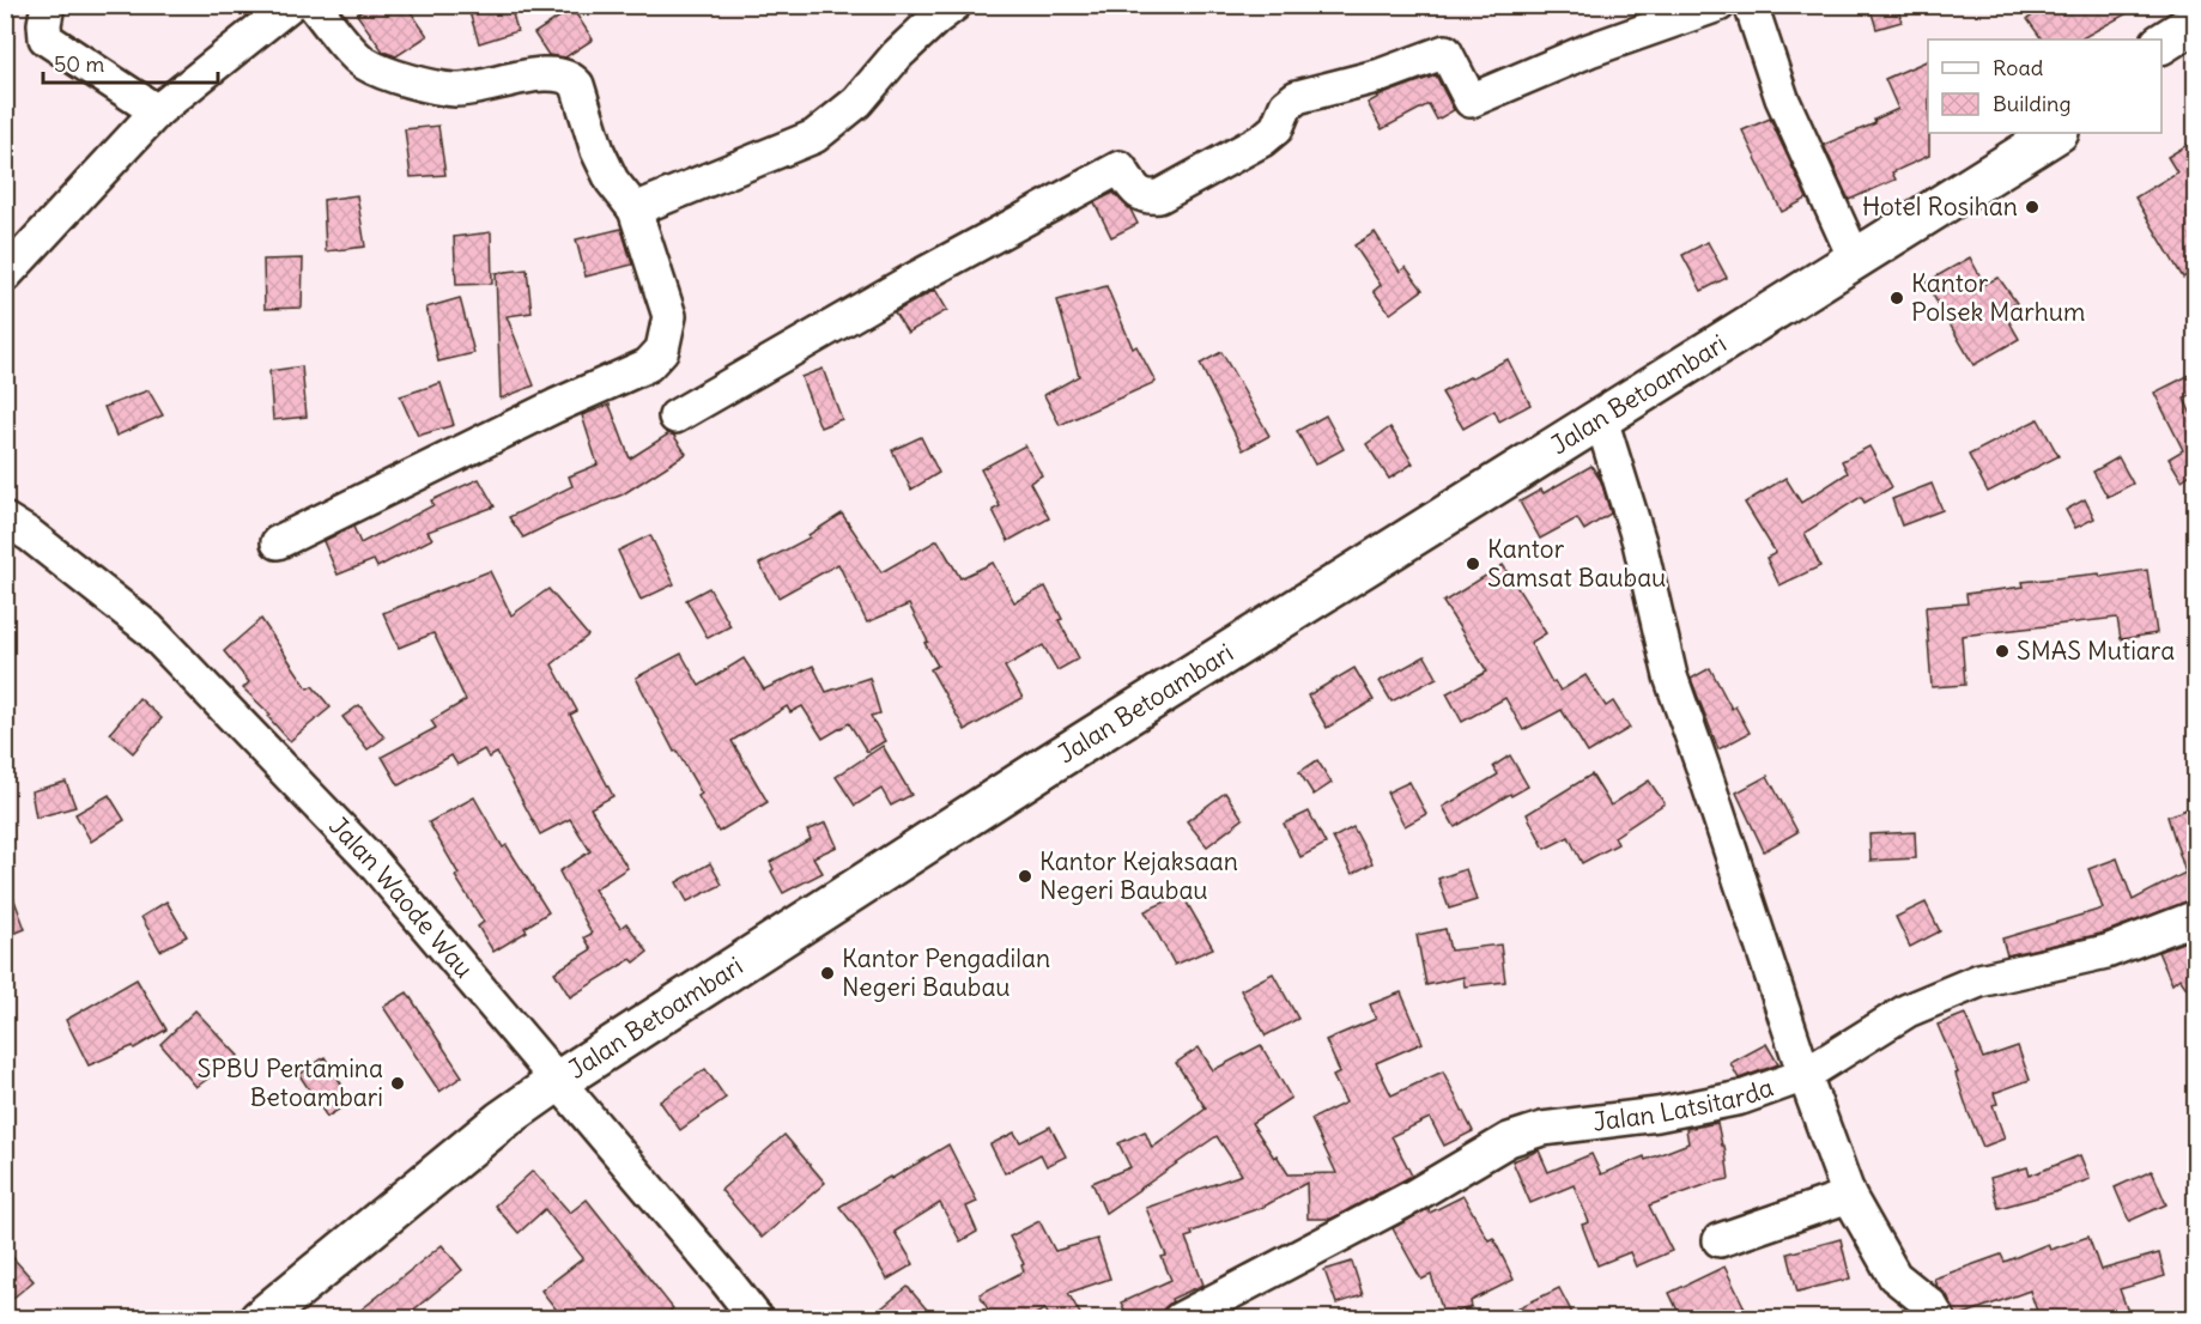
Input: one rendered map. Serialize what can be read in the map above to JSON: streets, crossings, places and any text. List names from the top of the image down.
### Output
{
  "streets": {
    "main road": ["Jalan Betoambari"],
    "street": ["Jalan Waode Wau", "Jalan Latsitarda"]
  },
  "crossings": [
    ["Jalan Betoambari", "Jalan Waode Wau"]
  ],
  "places": [
    "Hotel Rosihan",
    "Kantor Polsek Marhum",
    "Kantor Samsat Baubau",
    "SMAS Mutiara",
    "Kantor Kejaksaan Negeri Baubau",
    "Kantor Pengadilan Negeri Baubau",
    "SPBU Pertamina Betoambari"
  ],
  "legend": ["Road", "Building"],
  "scale_bar": "50 m"
}
